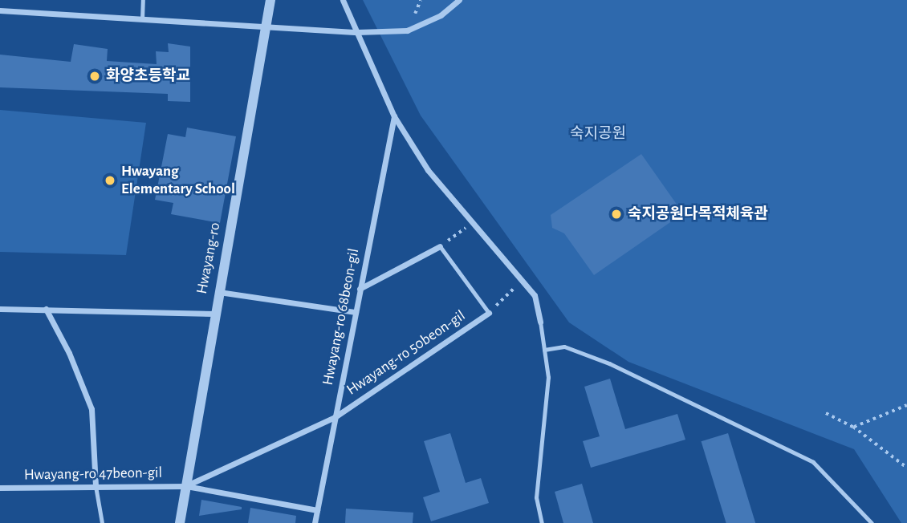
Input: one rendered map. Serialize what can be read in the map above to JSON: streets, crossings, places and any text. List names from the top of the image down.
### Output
{
  "streets": {
    "street": [
      "Hwayang-ro",
      "Hwayang-ro 68beon-gil",
      "Hwayang-ro 50beon-gil",
      "Hwayang-ro 47beon-gil"
    ]
  },
  "crossings": [
    ["Hwayang-ro", "Hwayang-ro 50beon-gil"],
    ["Hwayang-ro", "Hwayang-ro 47beon-gil"],
    ["Hwayang-ro 68beon-gil", "Hwayang-ro 50beon-gil"],
    ["Hwayang-ro 50beon-gil", "Hwayang-ro 47beon-gil"]
  ],
  "parks": ["숙지공원"],
  "places": ["화양초등학교", "Hwayang Elementary School", "숙지공원다목적체육관"]
}
